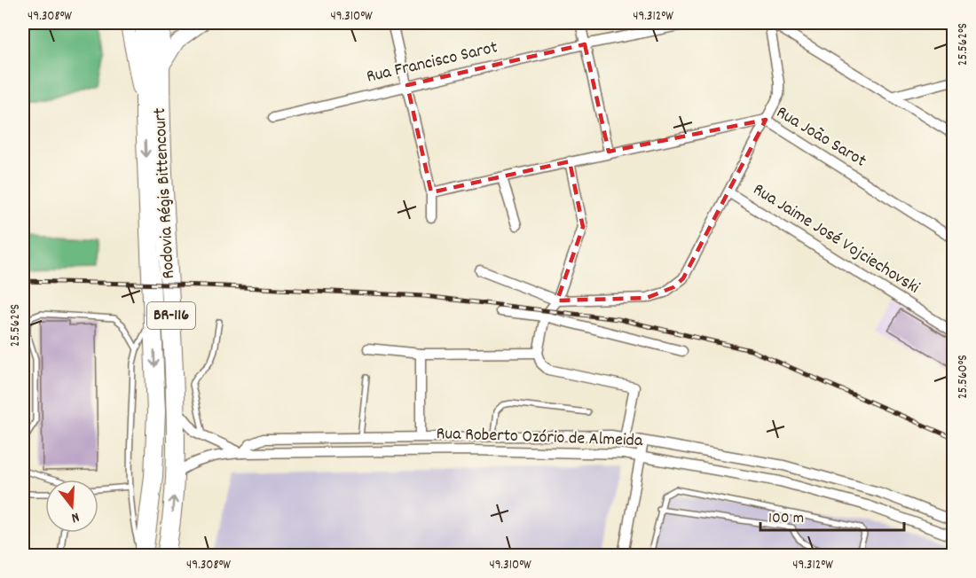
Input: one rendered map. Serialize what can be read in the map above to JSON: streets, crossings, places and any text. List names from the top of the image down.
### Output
{
  "streets": {
    "highway": ["Rodovia Régis Bittencourt", "BR-116"],
    "street": [
      "Rua Francisco Sarot",
      "Rua João Sarot",
      "Rua Jaime José Vojciechovski",
      "Rua Roberto Ozório de Almeida"
    ]
  },
  "crossings": [
    ["Rodovia Régis Bittencourt", "Rua Roberto Ozório de Almeida"]
  ],
  "scale_bar": "100 m",
  "north": "bottom",
  "coordinates": [
    "49.308°W",
    "49.310°W",
    "49.312°W",
    "25.562°S",
    "25.560°S"
  ]
}
